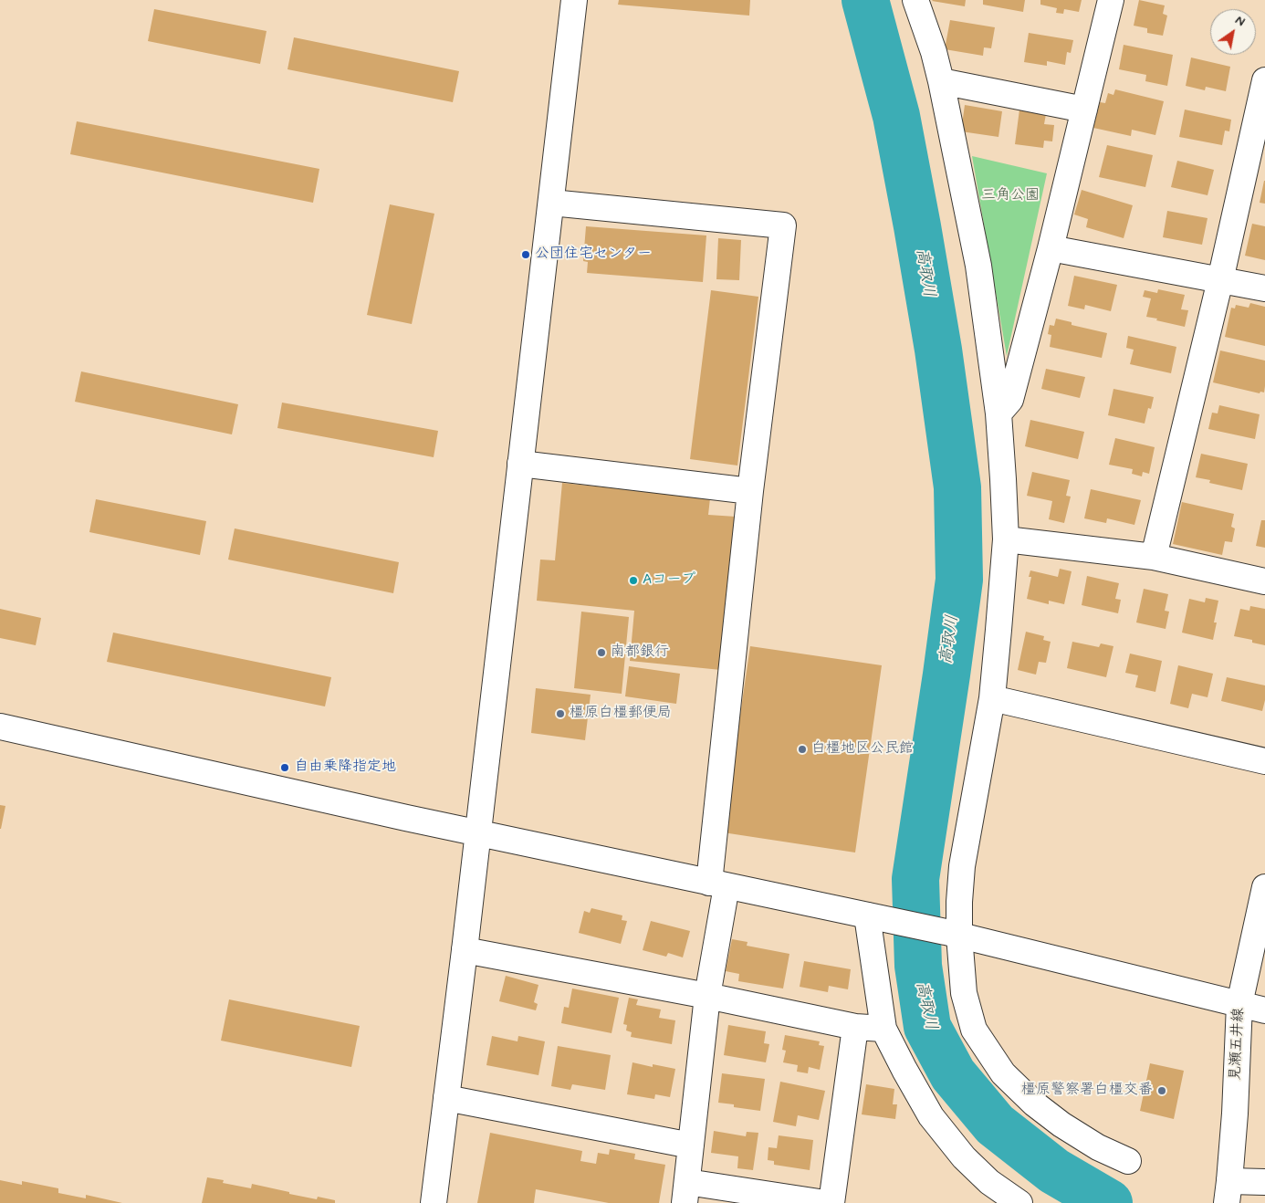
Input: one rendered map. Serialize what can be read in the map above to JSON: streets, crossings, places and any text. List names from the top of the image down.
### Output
{
  "streets": {
    "street": ["見瀬五井線"]
  },
  "water": ["高取川"],
  "parks": ["三角公園"],
  "places": [
    "公団住宅センター",
    "Aコープ",
    "南都銀行",
    "橿原白橿郵便局",
    "白橿地区公民館",
    "自由乗降指定地",
    "橿原警察署白橿交番"
  ],
  "north": "top right"
}
